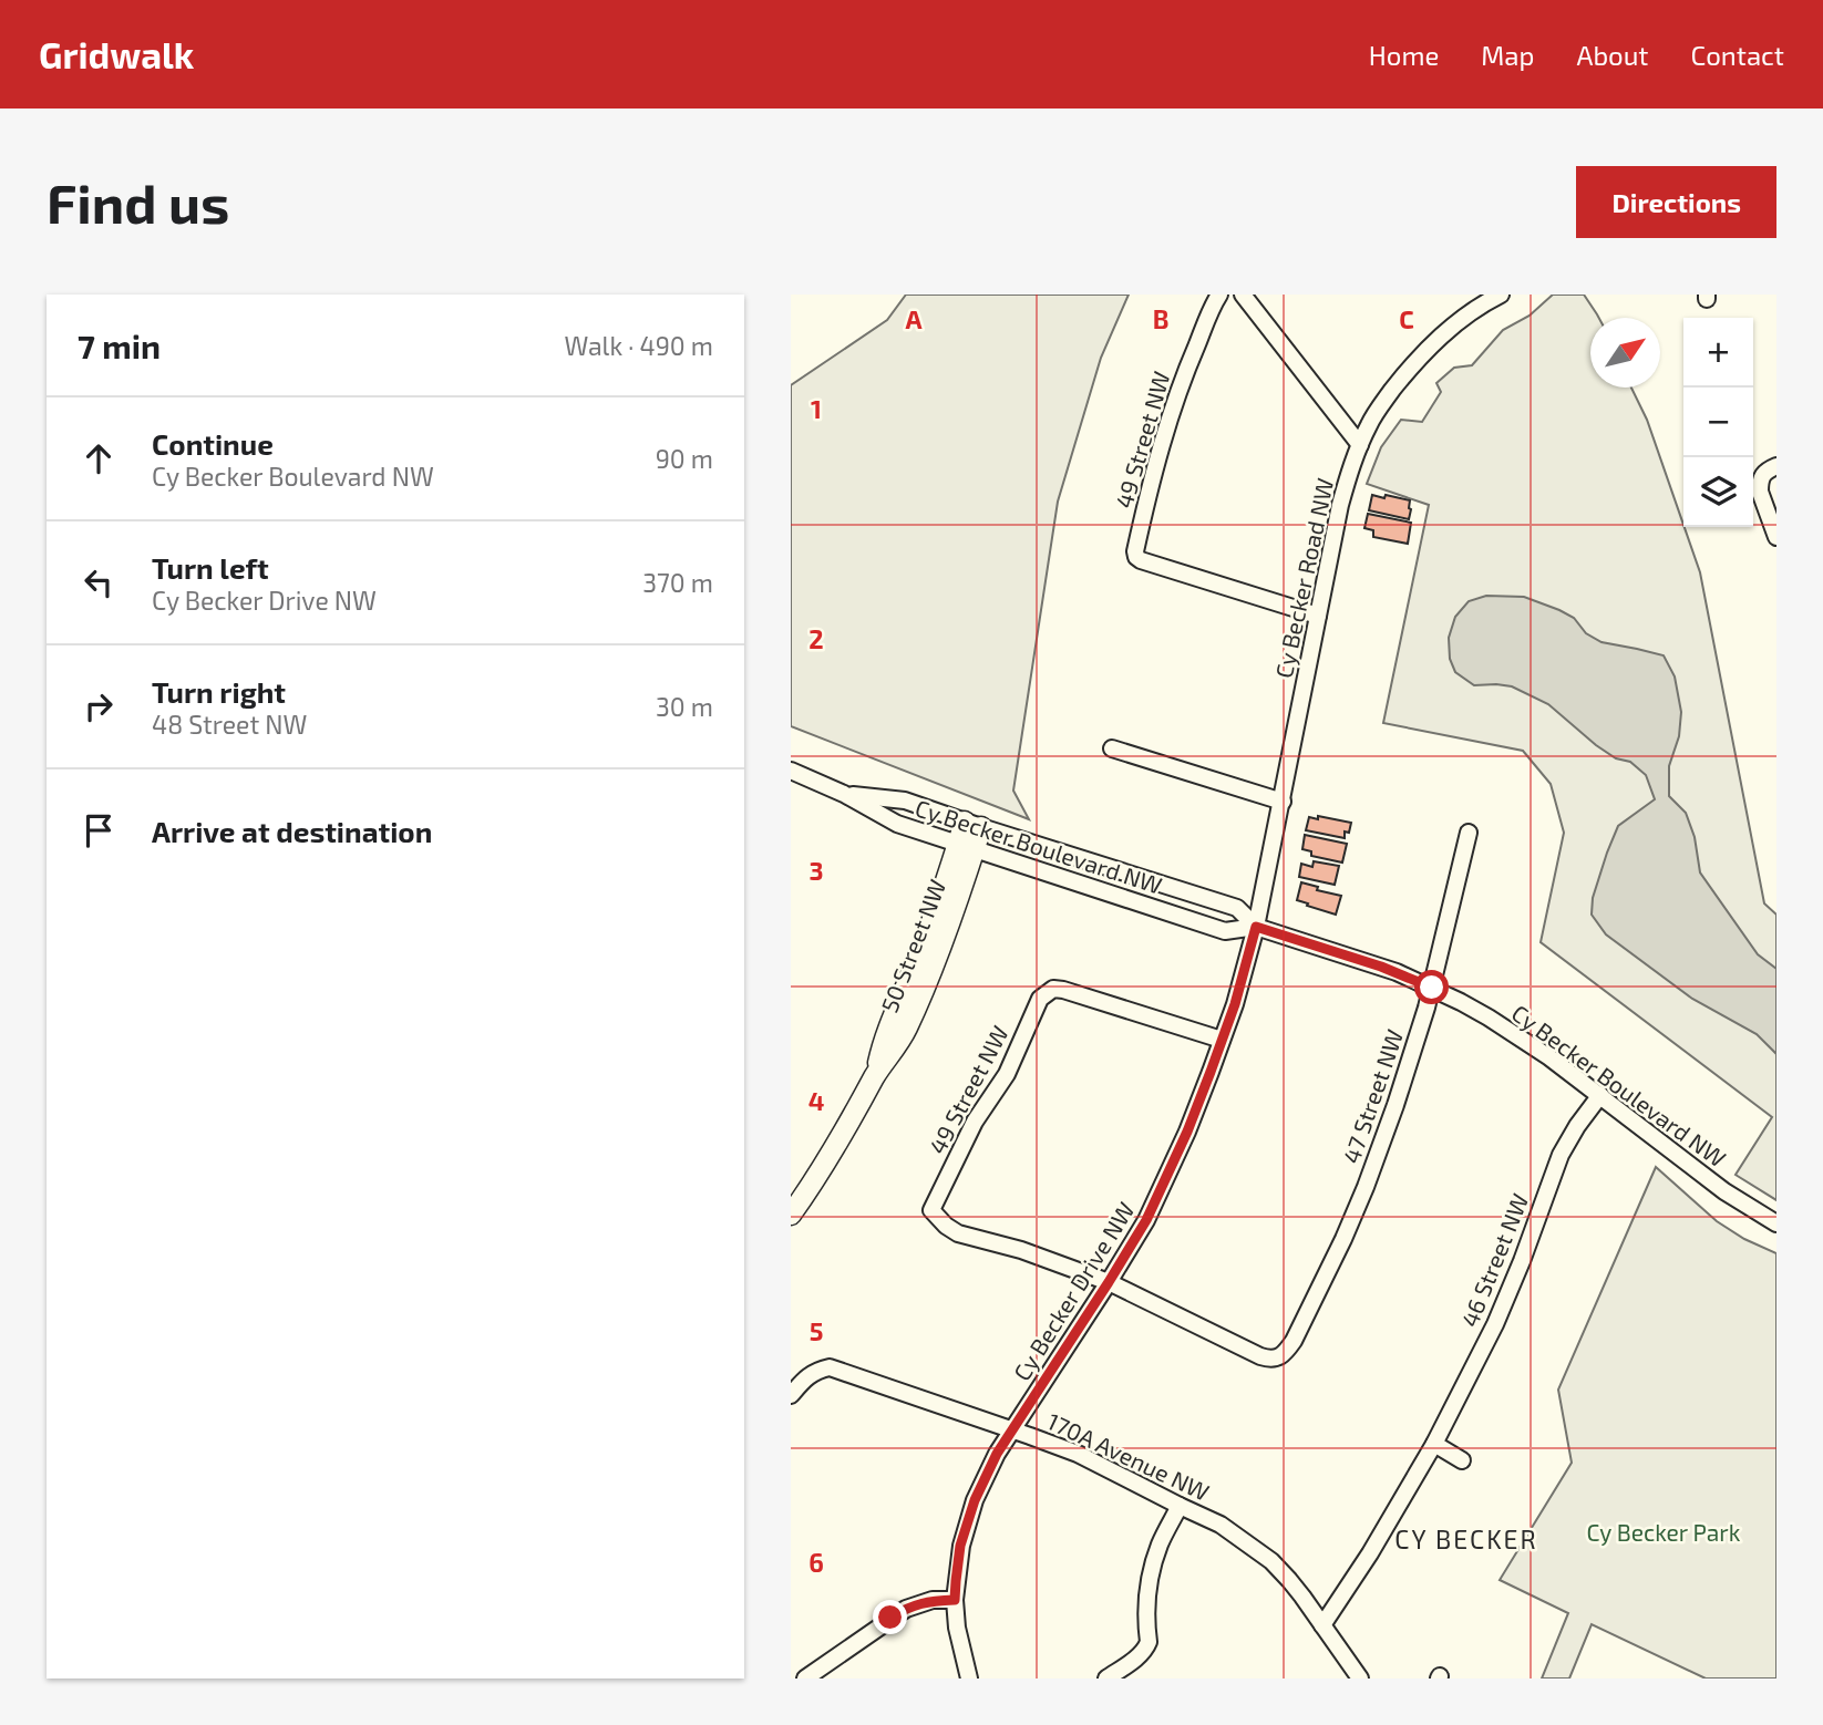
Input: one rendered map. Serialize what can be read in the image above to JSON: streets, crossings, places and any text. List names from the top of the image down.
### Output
{
  "streets": {
    "main road": ["50 Street NW"],
    "street": [
      "49 Street NW",
      "Cy Becker Road NW",
      "Cy Becker Boulevard NW",
      "47 Street NW",
      "46 Street NW",
      "Cy Becker Drive NW",
      "170A Avenue NW"
    ]
  },
  "crossings": [
    ["49 Street NW", "Cy Becker Road NW"],
    ["49 Street NW", "47 Street NW"],
    ["49 Street NW", "Cy Becker Drive NW"],
    ["Cy Becker Road NW", "Cy Becker Boulevard NW"],
    ["Cy Becker Road NW", "Cy Becker Drive NW"],
    ["Cy Becker Boulevard NW", "50 Street NW"],
    ["Cy Becker Boulevard NW", "47 Street NW"],
    ["Cy Becker Boulevard NW", "46 Street NW"],
    ["Cy Becker Boulevard NW", "Cy Becker Drive NW"],
    ["47 Street NW", "Cy Becker Drive NW"],
    ["46 Street NW", "170A Avenue NW"],
    ["Cy Becker Drive NW", "170A Avenue NW"]
  ],
  "districts": ["CY BECKER"],
  "parks": ["Cy Becker Park"],
  "north": "top right",
  "page": {
    "header": "Gridwalk",
    "nav": [
      "Home",
      "Map",
      "About",
      "Contact"
    ],
    "buttons": "Directions",
    "title": "Find us",
    "heading": ["7 min", "Walk · 490 m"],
    "map_buttons": ["+", "−"],
    "list": [
      ["Continue", "Cy Becker Boulevard NW", "90 m"],
      ["Turn left", "Cy Becker Drive NW", "370 m"],
      ["Turn right", "48 Street NW", "30 m"],
      "Arrive at destination"
    ]
  },
  "grid": {
    "columns": ["A", "B", "C"],
    "rows": [
      "1",
      "2",
      "3",
      "4",
      "5",
      "6"
    ]
  }
}
